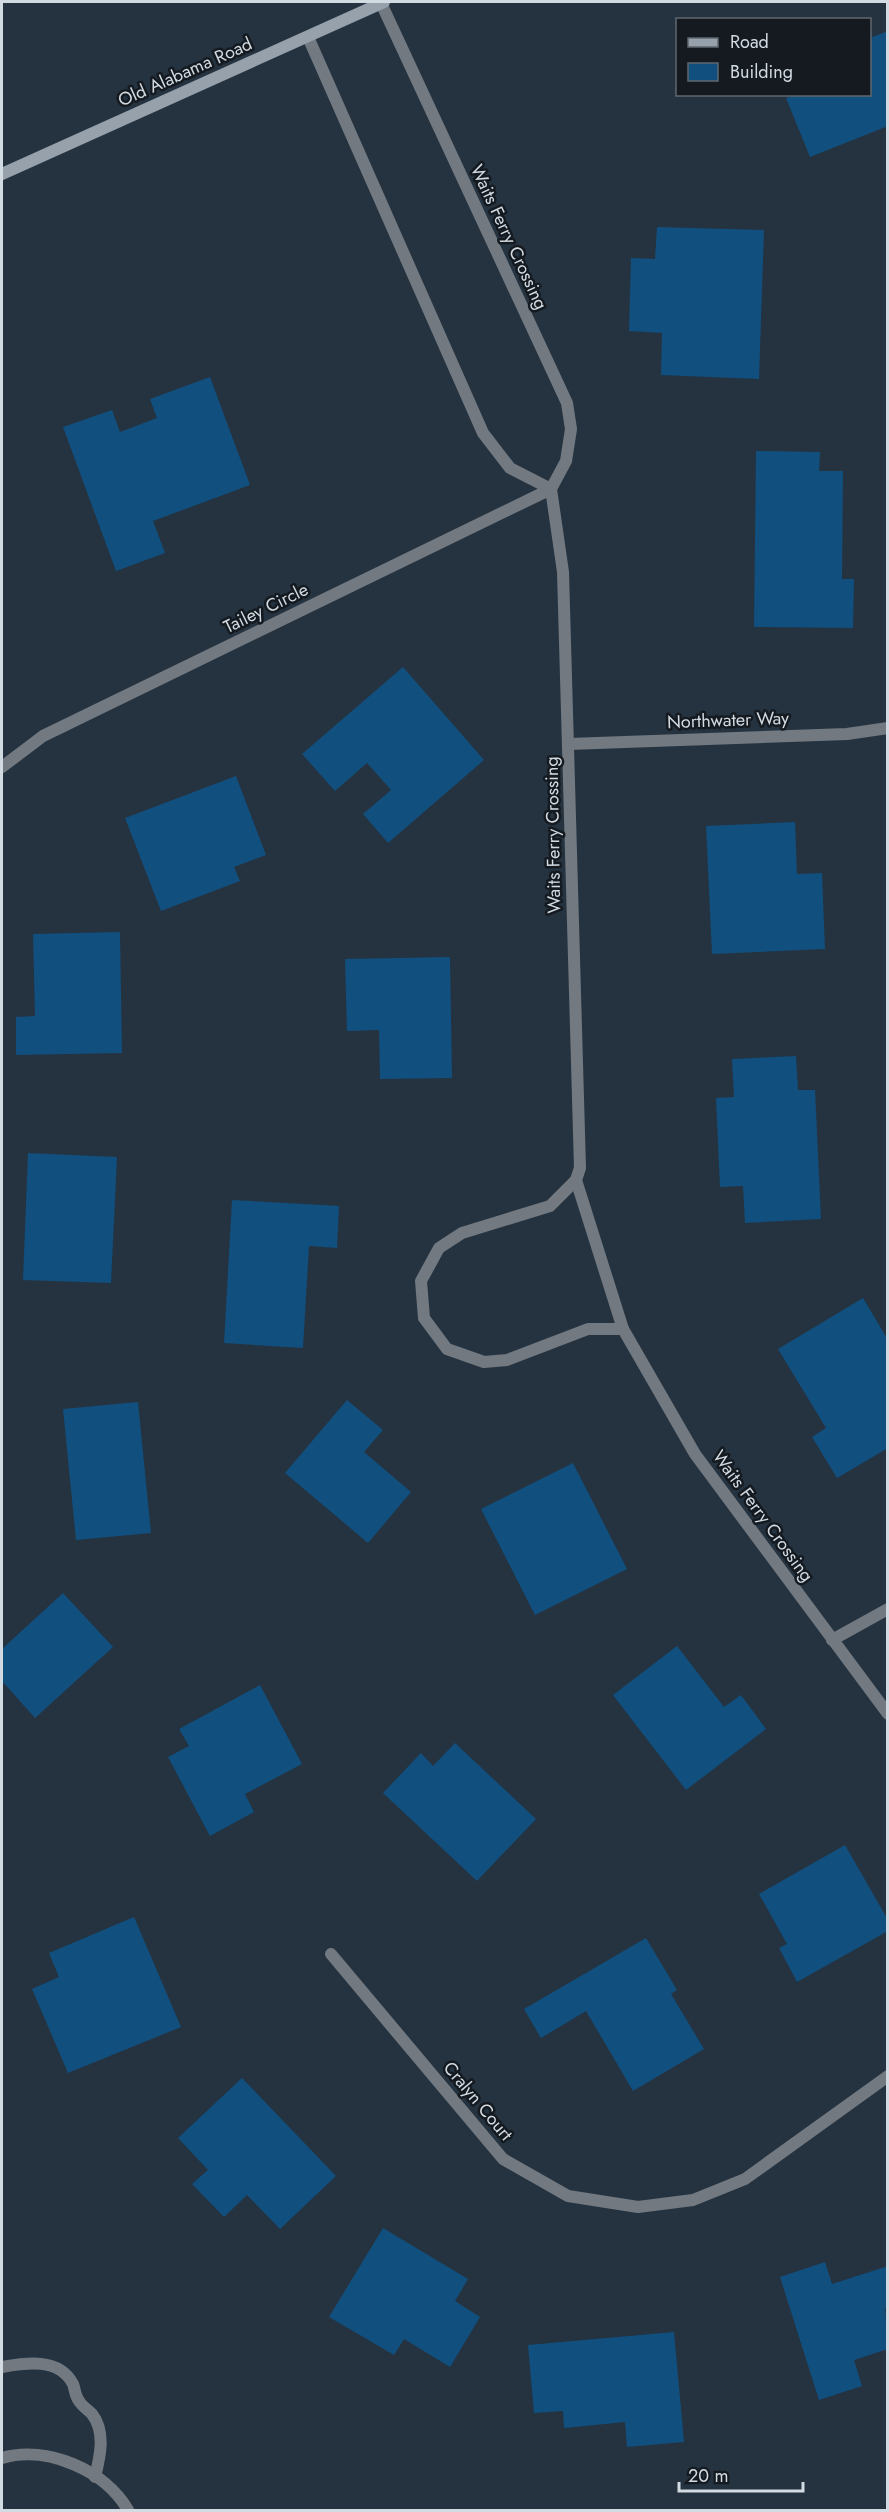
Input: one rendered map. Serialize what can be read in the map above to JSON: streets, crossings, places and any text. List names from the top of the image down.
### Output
{
  "streets": {
    "main road": ["Old Alabama Road"],
    "street": [
      "Waits Ferry Crossing",
      "Tailey Circle",
      "Northwater Way",
      "Cralyn Court"
    ]
  },
  "crossings": [
    ["Old Alabama Road", "Waits Ferry Crossing"],
    ["Waits Ferry Crossing", "Tailey Circle"],
    ["Waits Ferry Crossing", "Northwater Way"]
  ],
  "legend": ["Road", "Building"],
  "scale_bar": "20 m"
}
